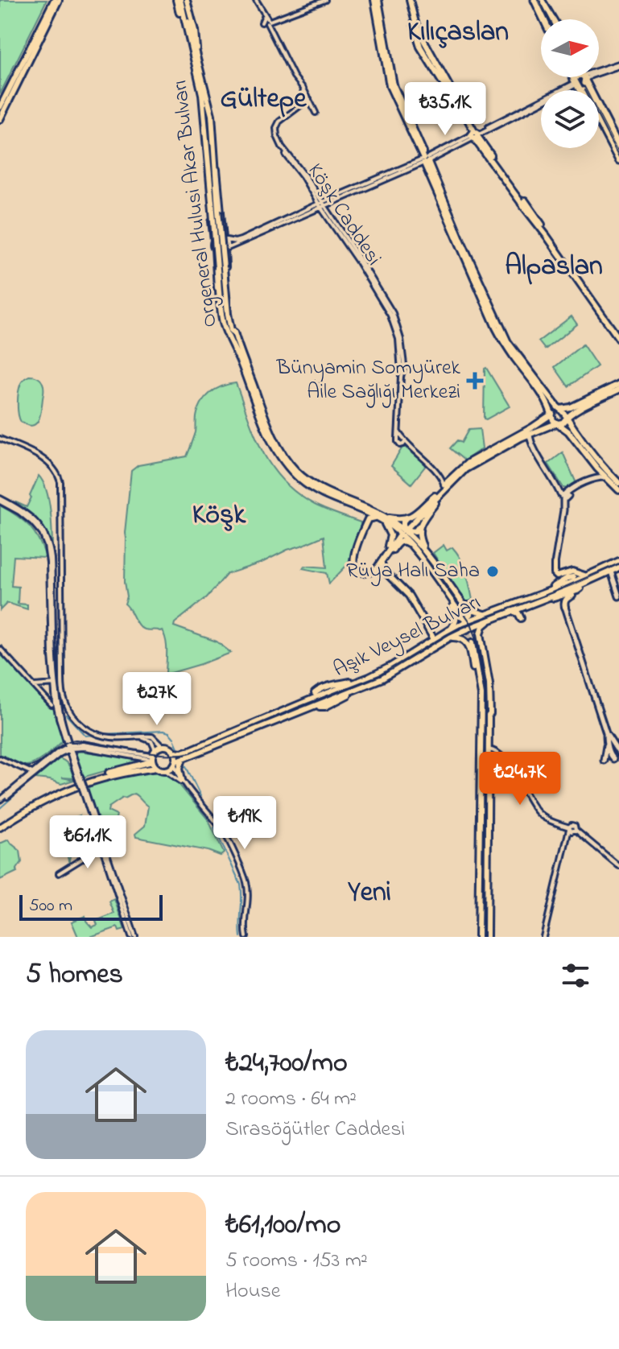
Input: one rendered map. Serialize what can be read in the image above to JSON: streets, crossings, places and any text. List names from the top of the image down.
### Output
{
  "streets": {
    "main road": ["Orgeneral Hulusi Akar Bulvarı", "Aşık Veysel Bulvarı"],
    "street": ["Köşk Caddesi"]
  },
  "districts": [
    "Kılıçaslan",
    "Gültepe",
    "Alpaslan",
    "Köşk",
    "Yeni"
  ],
  "places": {
    "health": ["Bünyamin Somyürek Aile Sağlığı Merkezi"],
    "other": ["Rüya Halı Saha"]
  },
  "scale_bar": "500 m",
  "north": "right",
  "page": {
    "price": [
      "₺35.1K",
      "₺27K",
      "₺24.7K",
      "₺19K",
      "₺61.1K"
    ],
    "scale": "500 m",
    "heading": "5 homes",
    "list": [
      {
        "name": "₺24,700/mo",
        "note": "2 rooms · 64 m² · Sırasöğütler Caddesi"
      },
      {
        "name": "₺61,100/mo",
        "note": "5 rooms · 153 m² · House"
      }
    ]
  }
}
